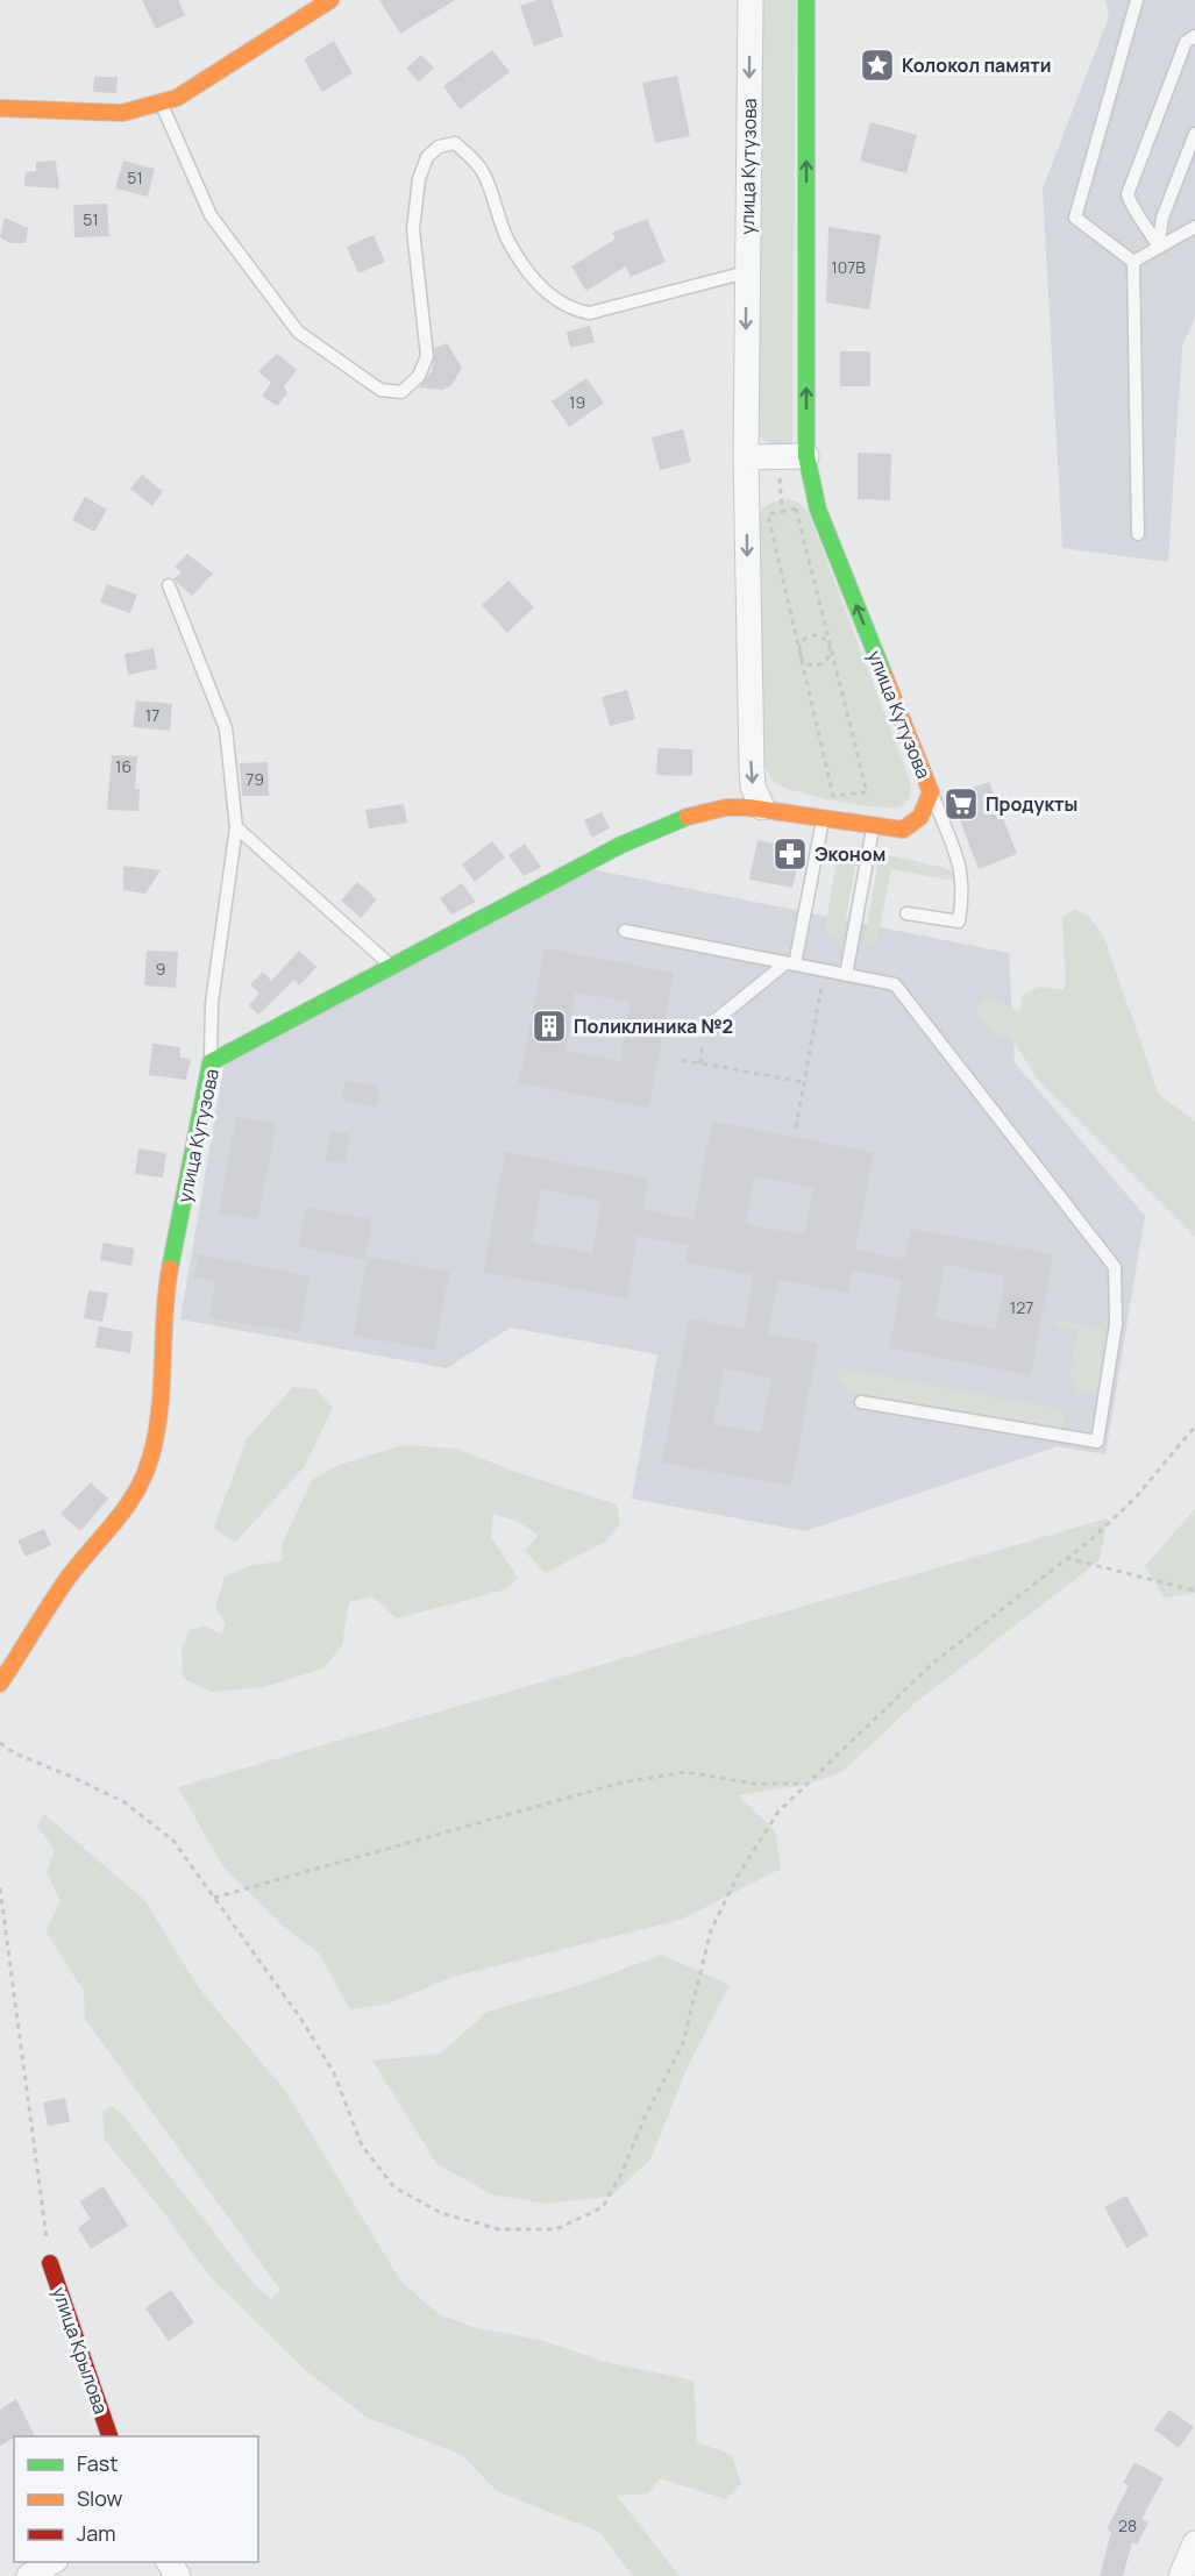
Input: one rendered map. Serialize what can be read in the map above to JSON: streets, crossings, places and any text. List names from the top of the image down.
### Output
{
  "streets": {
    "street": ["улица Кутузова", "улица Крылова"]
  },
  "places": {
    "place": ["Колокол памяти"],
    "supermarket": ["Продукты"],
    "pharmacy": ["Эконом"],
    "building": ["Поликлиника №2"]
  },
  "house_numbers": [
    "51",
    "51",
    "107В",
    "19",
    "17",
    "16",
    "79",
    "9",
    "127",
    "28"
  ],
  "legend": ["Fast", "Slow", "Jam"]
}
